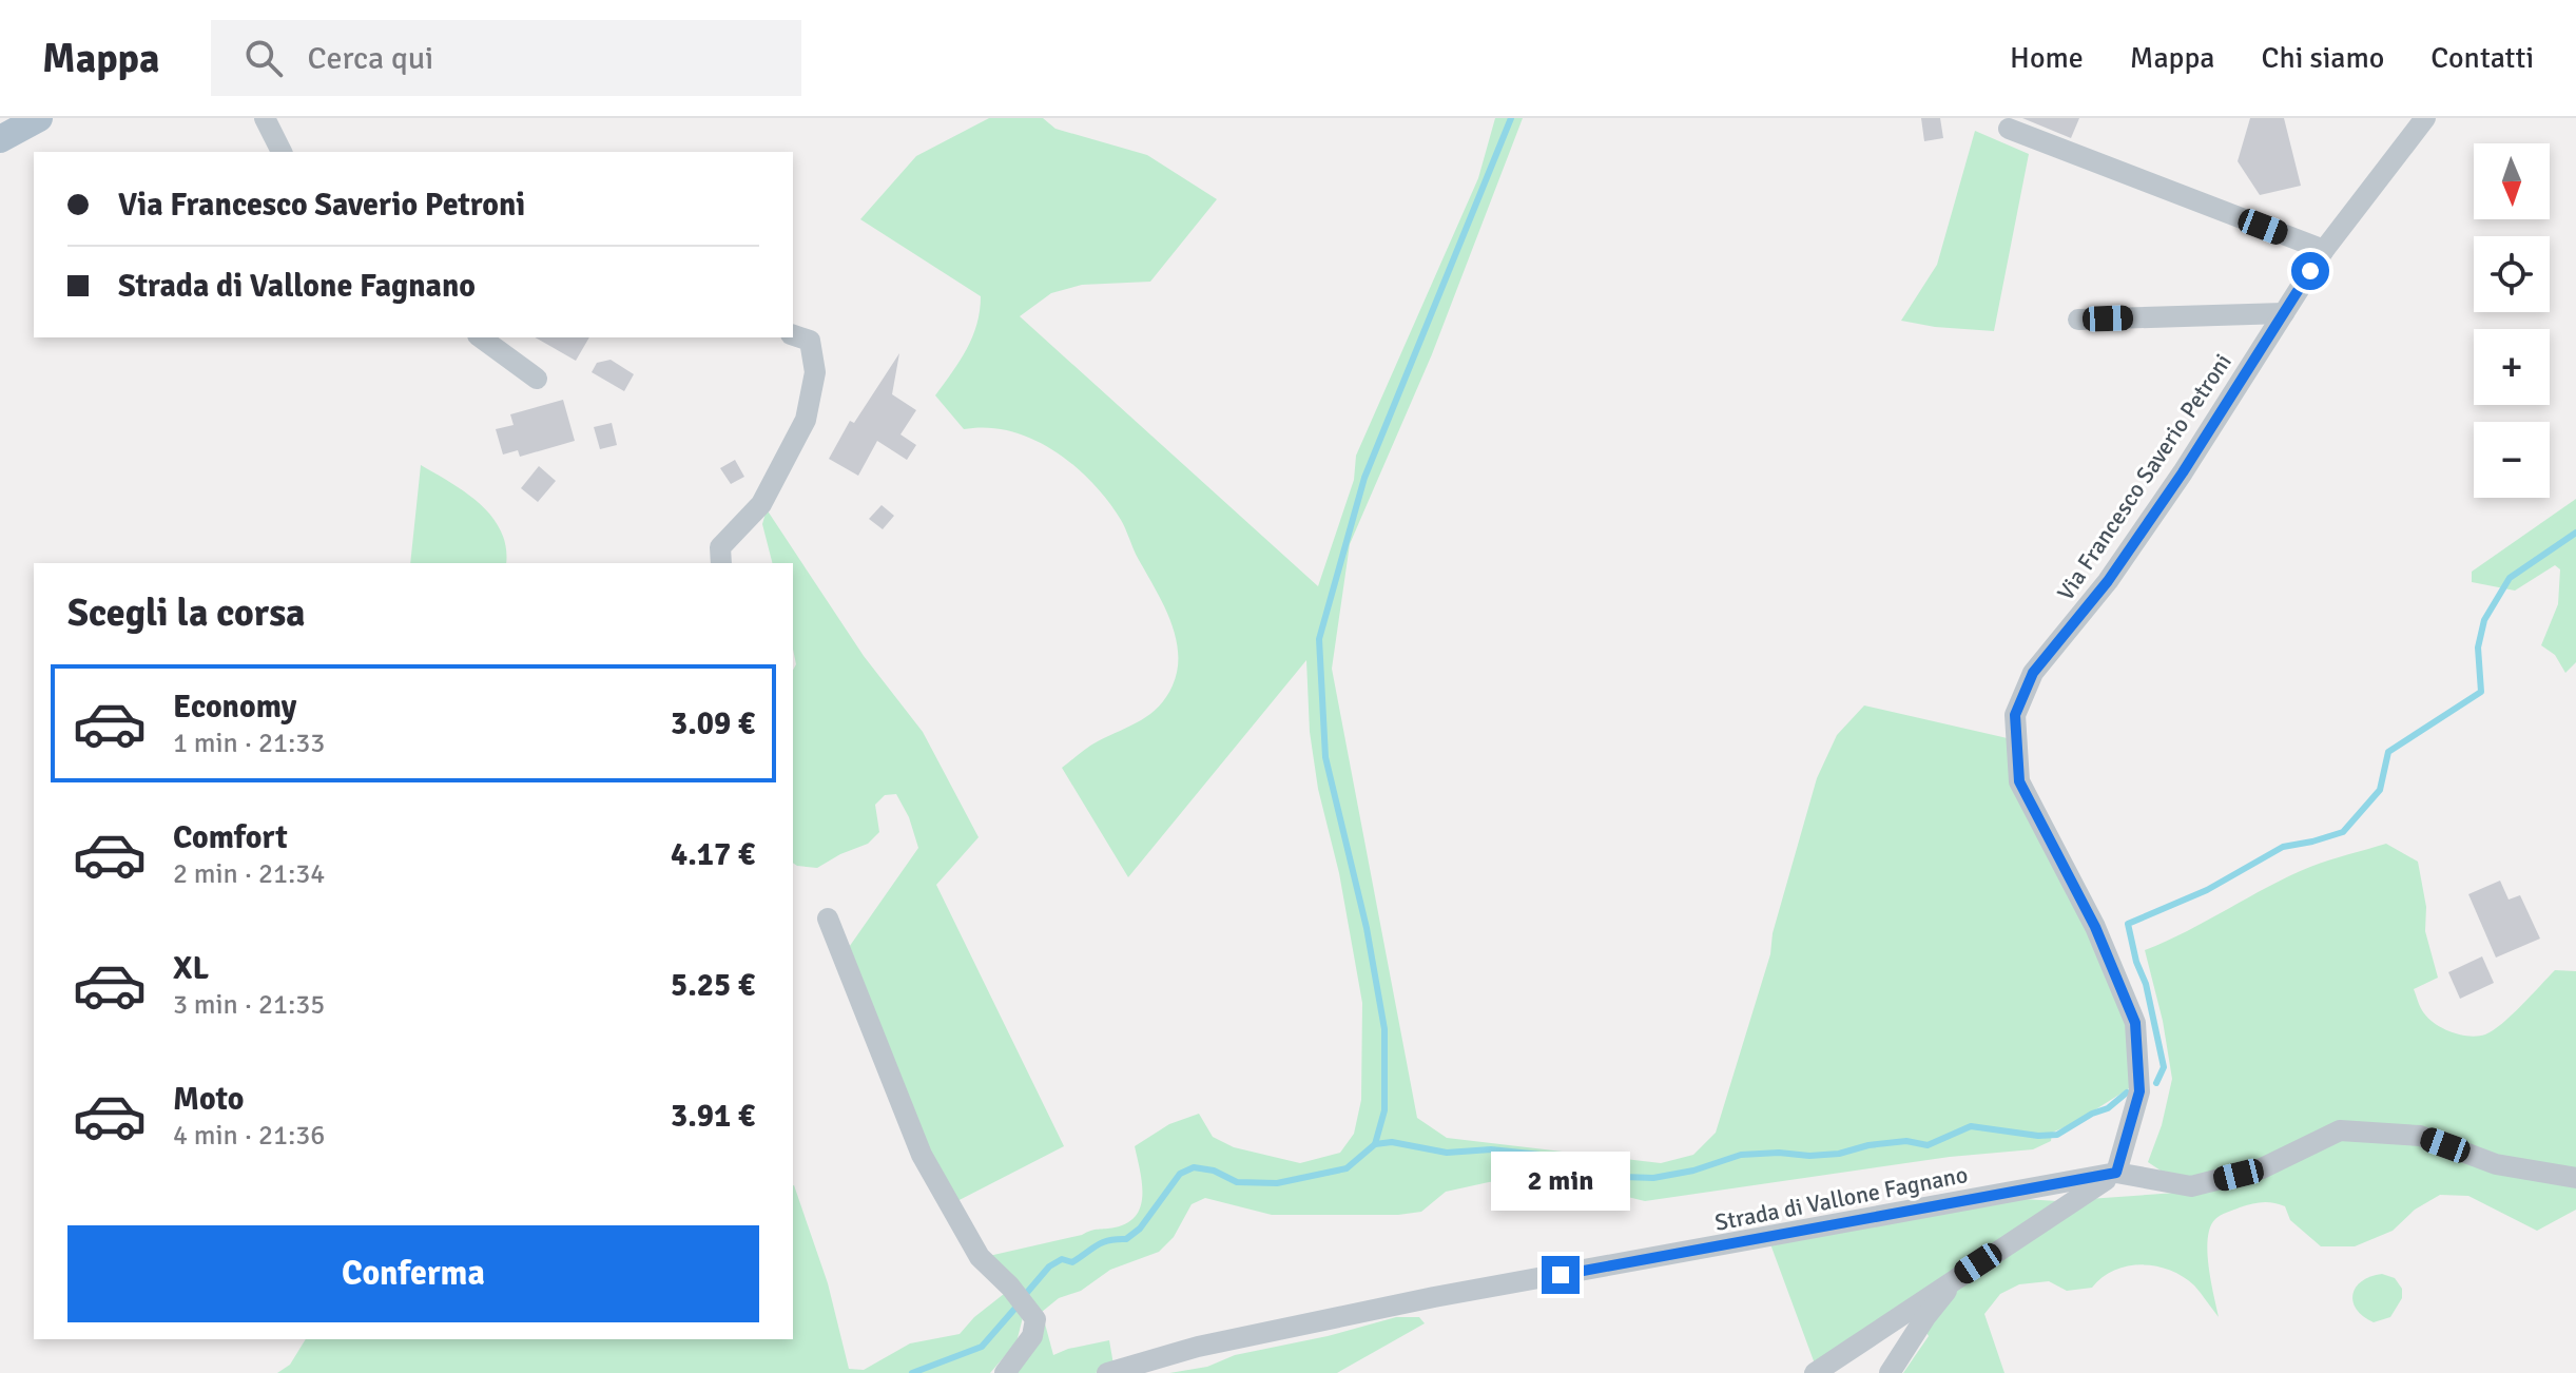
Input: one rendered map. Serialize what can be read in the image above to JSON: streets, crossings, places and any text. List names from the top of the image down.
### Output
{
  "streets": {
    "street": ["Via Francesco Saverio Petroni", "Strada di Vallone Fagnano"]
  },
  "crossings": [
    ["Via Francesco Saverio Petroni", "Strada di Vallone Fagnano"]
  ],
  "north": "bottom",
  "page": {
    "header": "Mappa",
    "search": "Cerca qui",
    "nav": [
      "Home",
      "Mappa",
      "Chi siamo",
      "Contatti"
    ],
    "map_buttons": ["+", "−"],
    "banner": ["Via Francesco Saverio Petroni", "Strada di Vallone Fagnano"],
    "heading": "Scegli la corsa",
    "list": [
      {
        "name": "Economy",
        "note": "1 min · 21:33",
        "value": "3.09 €"
      },
      {
        "name": "Comfort",
        "note": "2 min · 21:34",
        "value": "4.17 €"
      },
      {
        "name": "XL",
        "note": "3 min · 21:35",
        "value": "5.25 €"
      },
      {
        "name": "Moto",
        "note": "4 min · 21:36",
        "value": "3.91 €"
      }
    ],
    "bubble": "2 min",
    "buttons": "Conferma"
  }
}
